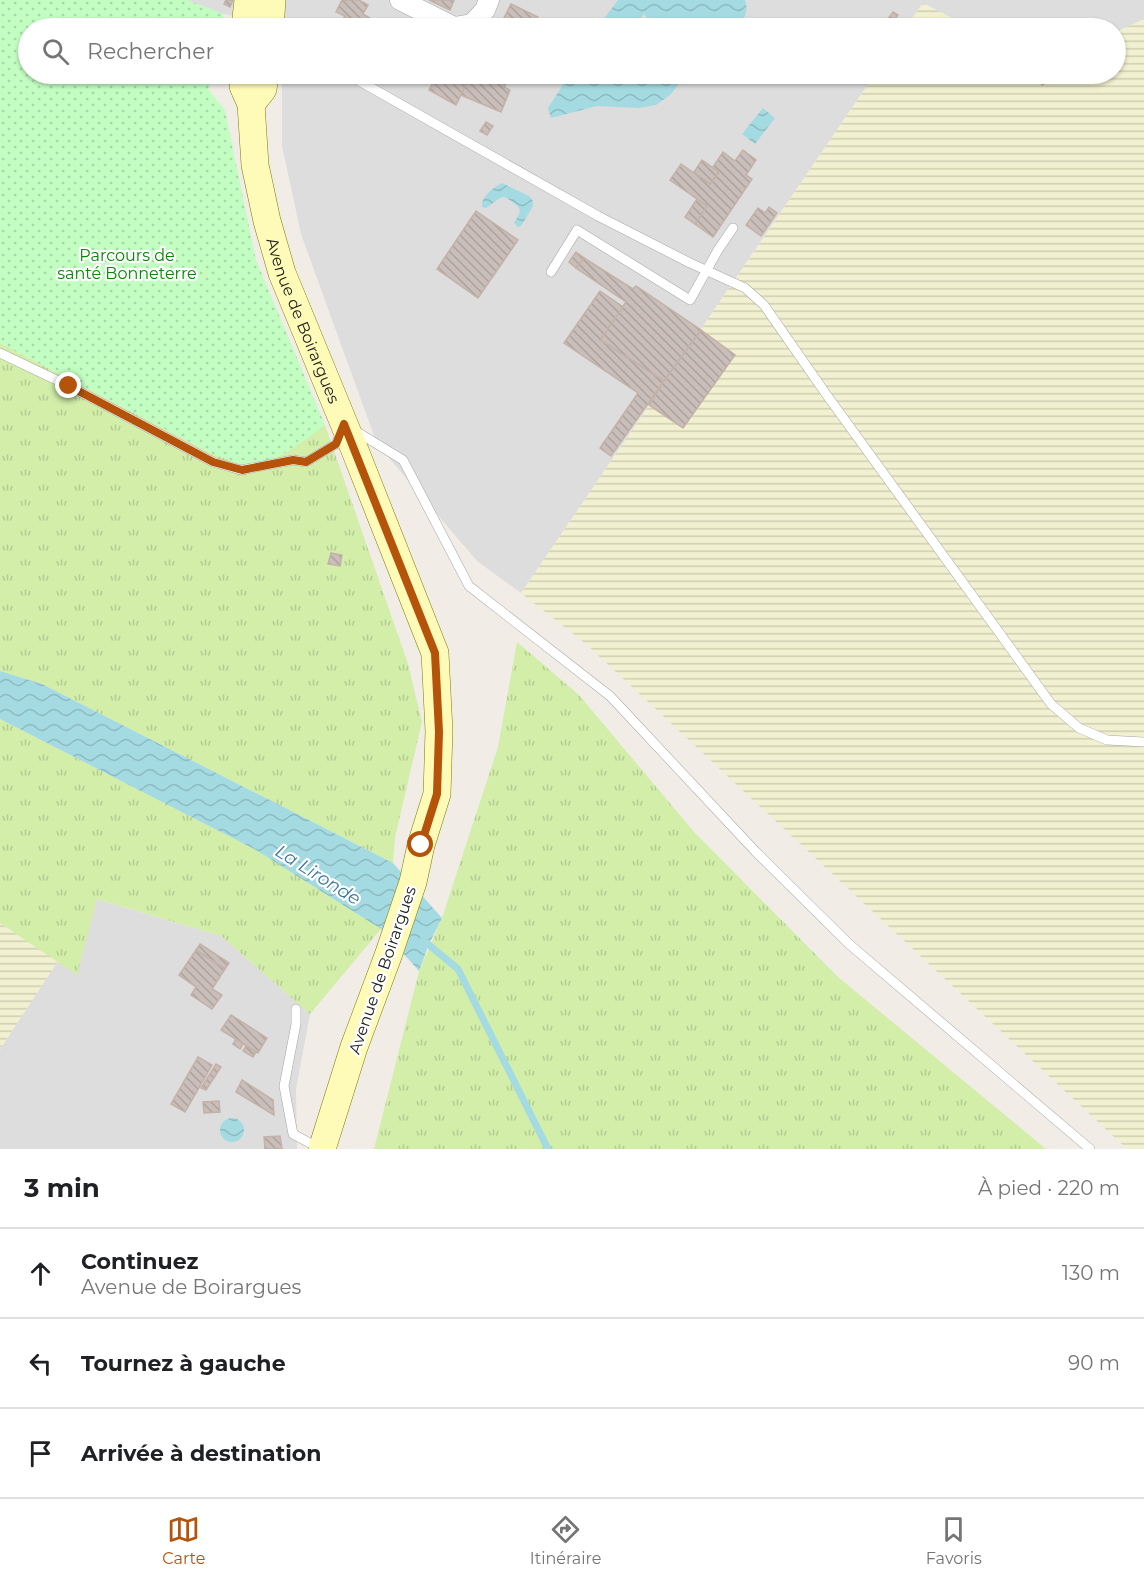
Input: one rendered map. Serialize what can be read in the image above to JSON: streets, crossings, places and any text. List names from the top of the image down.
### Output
{
  "streets": {
    "main road": ["Avenue de Boirargues"]
  },
  "water": ["La Lironde"],
  "parks": ["Parcours de santé Bonneterre"],
  "page": {
    "search": "Rechercher",
    "heading": ["3 min", "À pied · 220 m"],
    "list": [
      ["Continuez", "Avenue de Boirargues", "130 m"],
      ["Tournez à gauche", "90 m"],
      "Arrivée à destination"
    ],
    "nav": ["Carte", "Itinéraire", "Favoris"]
  }
}
